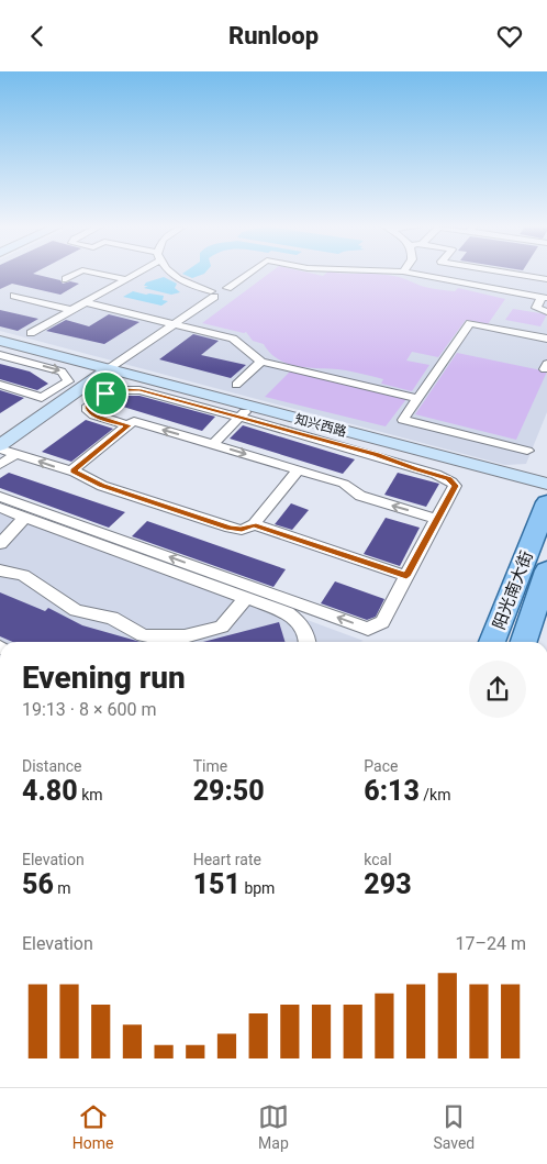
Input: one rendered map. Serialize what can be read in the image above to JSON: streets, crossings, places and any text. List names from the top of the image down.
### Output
{
  "streets": {
    "main road": ["阳光南大街"],
    "street": ["知兴西路"]
  },
  "page": {
    "header": "Runloop",
    "heading": ["Evening run", "19:13 · 8 × 600 m"],
    "stats": [
      ["Distance", "4.80 km"],
      ["Time", "29:50"],
      ["Pace", "6:13 /km"],
      ["Elevation", "56 m"],
      ["Heart rate", "151 bpm"],
      ["kcal", "293"]
    ],
    "chart": ["Elevation", "17–24 m"],
    "tabs": ["Home", "Map", "Saved"]
  }
}
